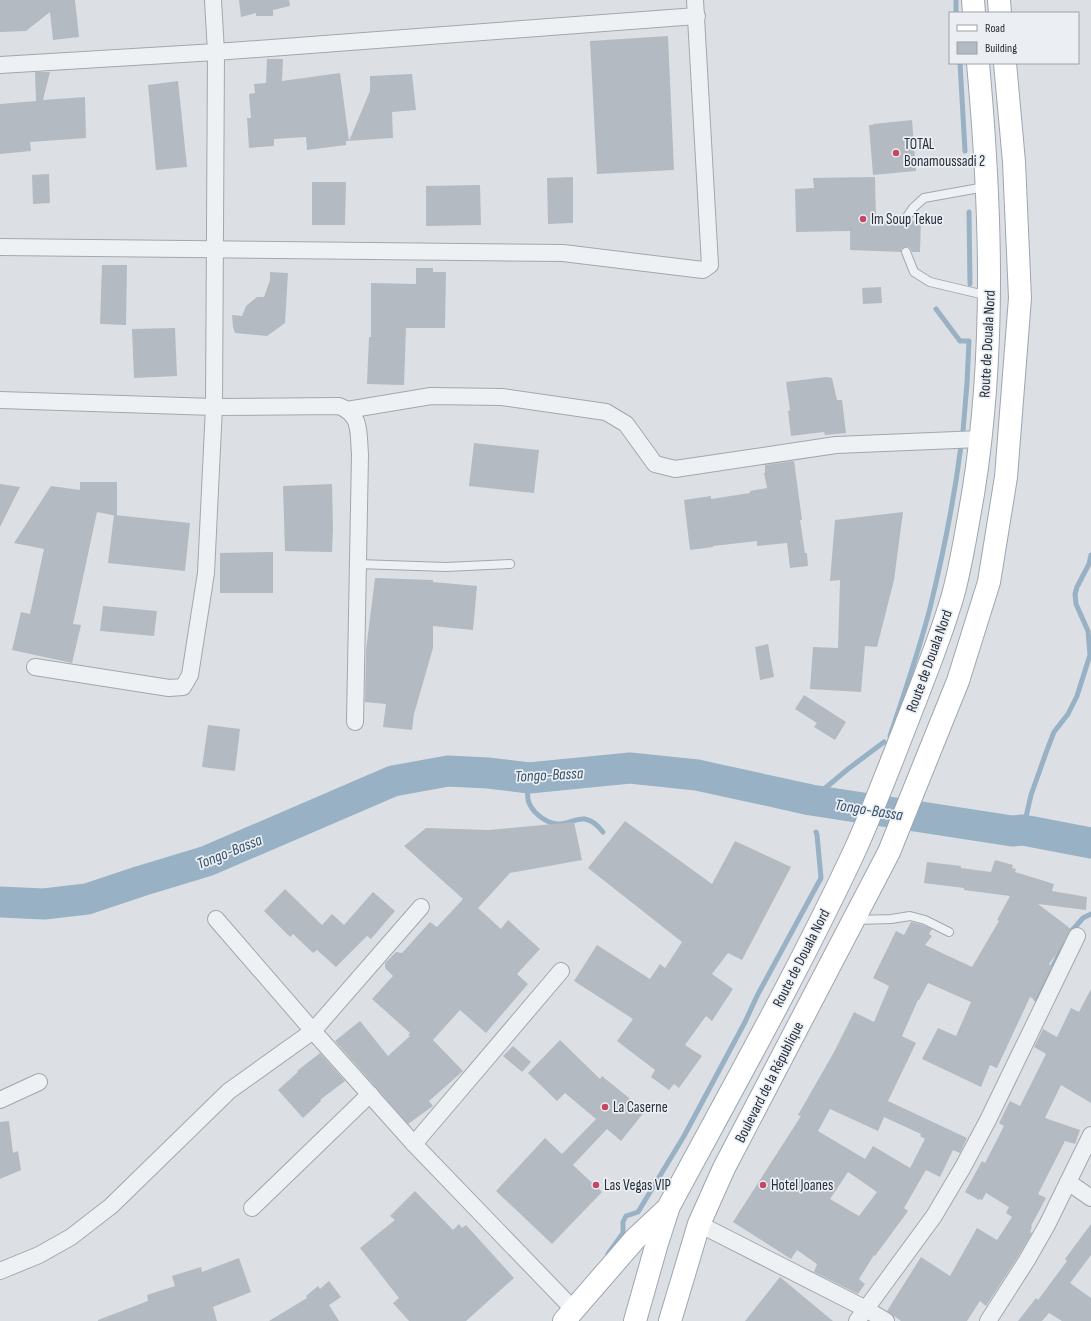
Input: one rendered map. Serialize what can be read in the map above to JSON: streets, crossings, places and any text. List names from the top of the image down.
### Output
{
  "streets": {
    "main road": ["Route de Douala Nord", "Boulevard de la République"]
  },
  "crossings": [
    ["Route de Douala Nord", "Boulevard de la République"]
  ],
  "water": ["Tongo-Bassa"],
  "places": [
    "TOTAL Bonamoussadi 2",
    "Im Soup Tekue",
    "La Caserne",
    "Las Vegas VIP",
    "Hotel Joanes"
  ],
  "legend": ["Road", "Building"]
}
